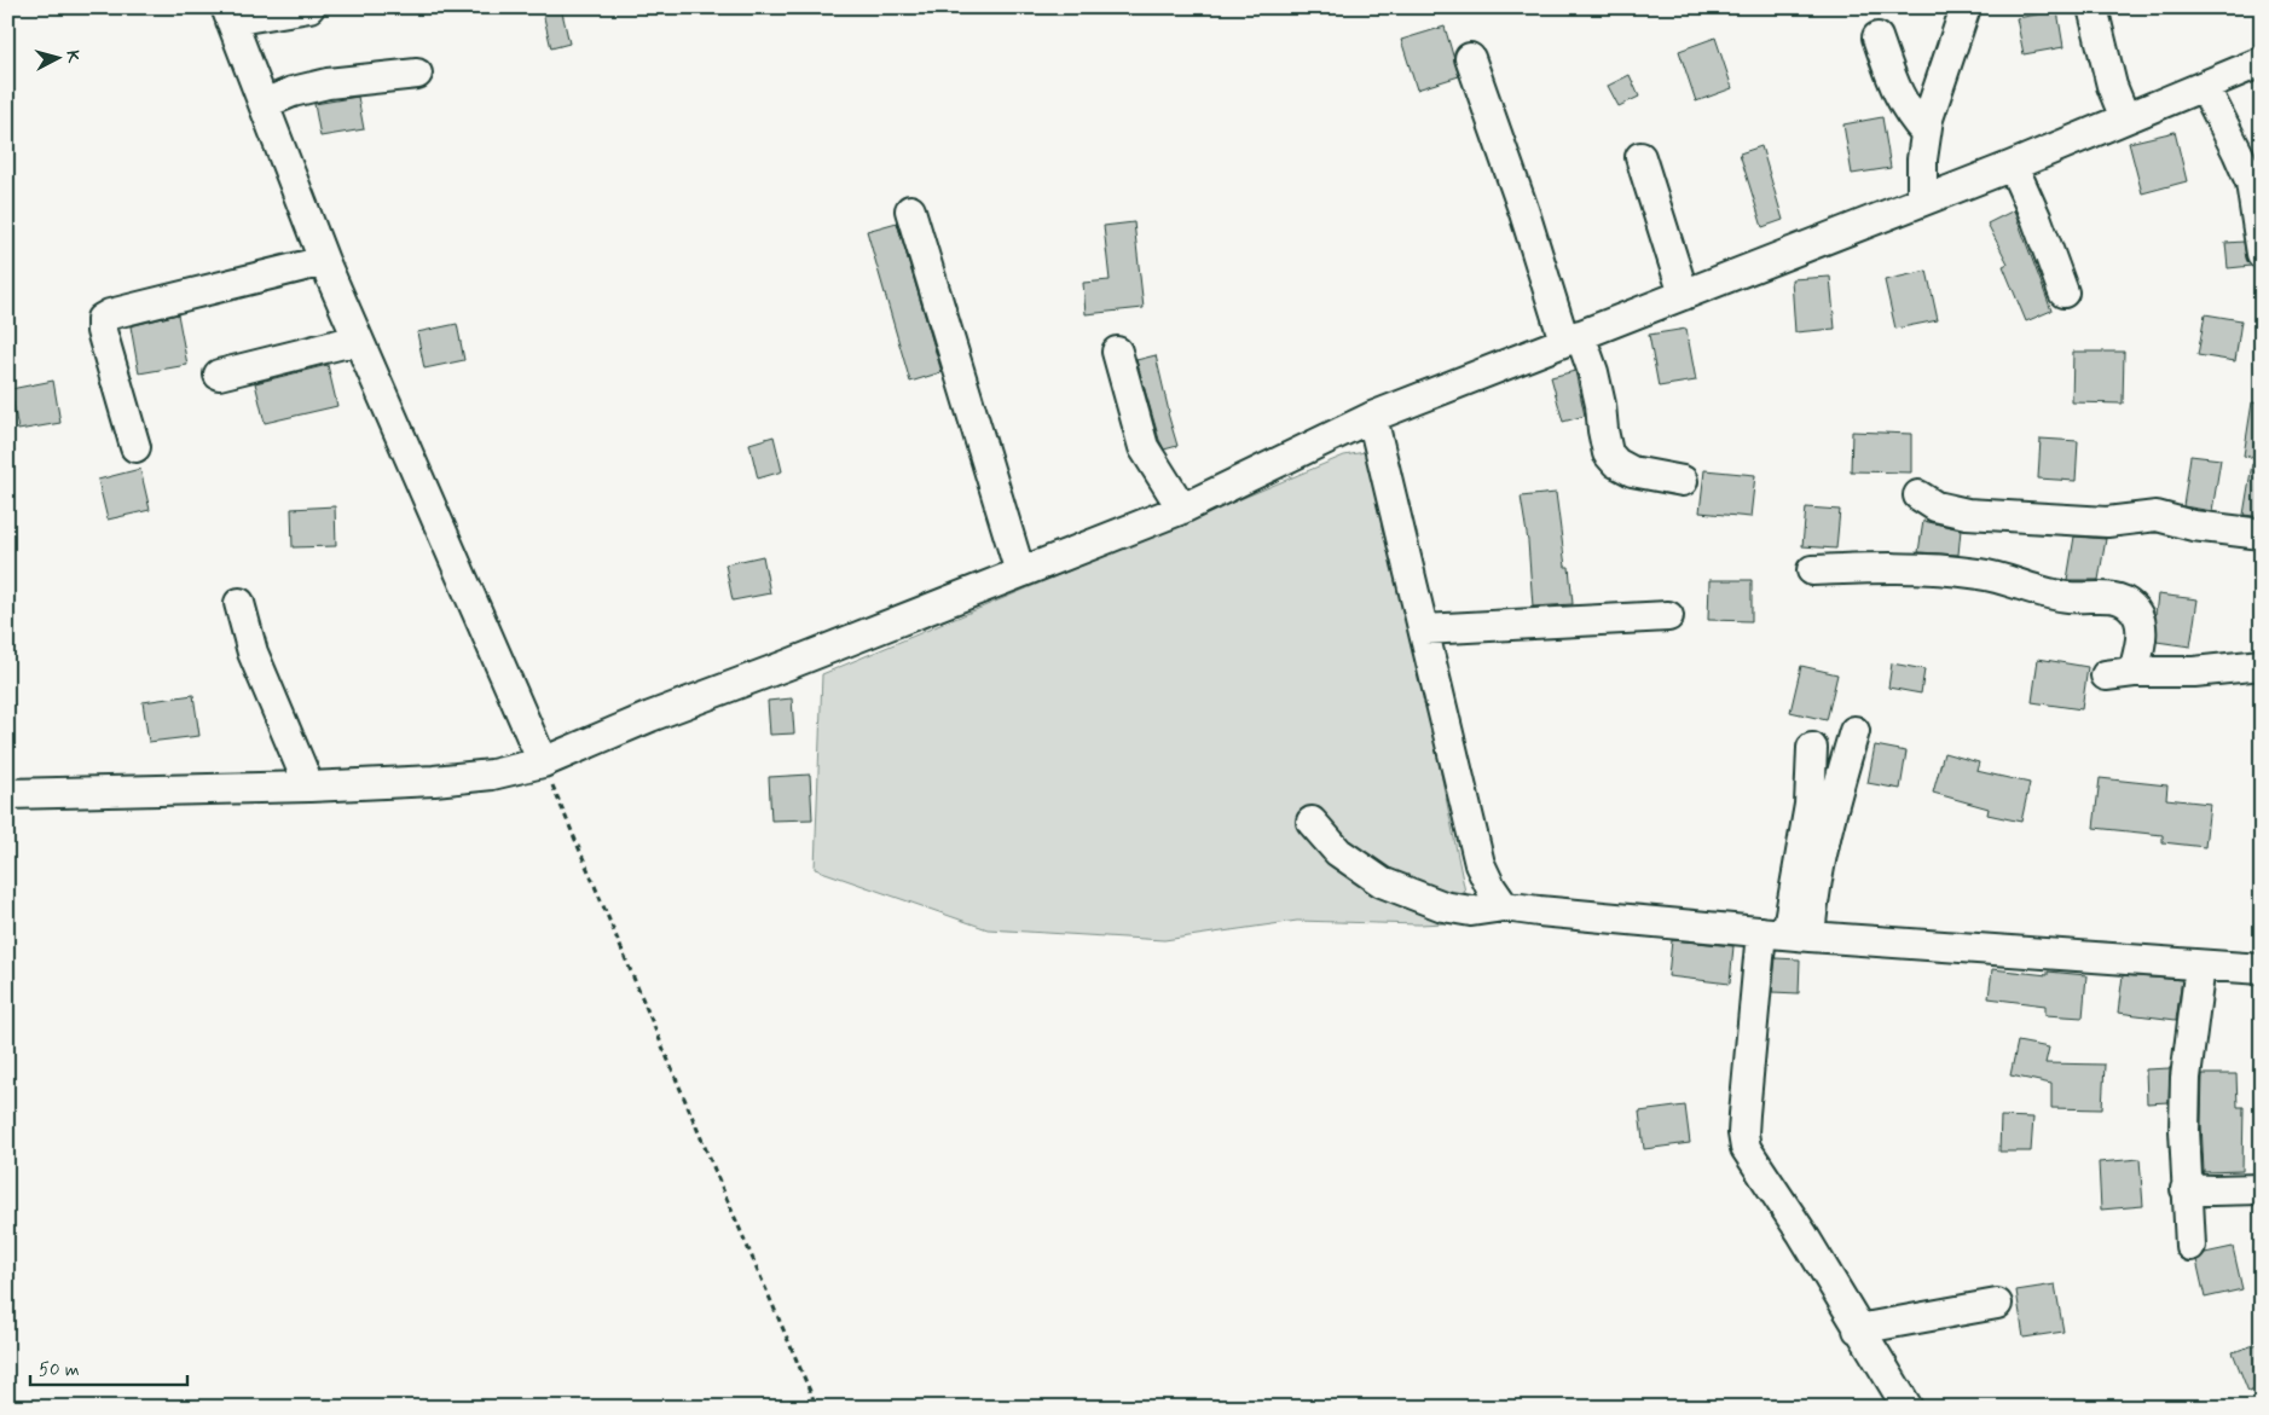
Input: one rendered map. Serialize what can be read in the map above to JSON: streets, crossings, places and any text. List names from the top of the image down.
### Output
{
  "scale_bar": "50 m",
  "north": "right"
}
